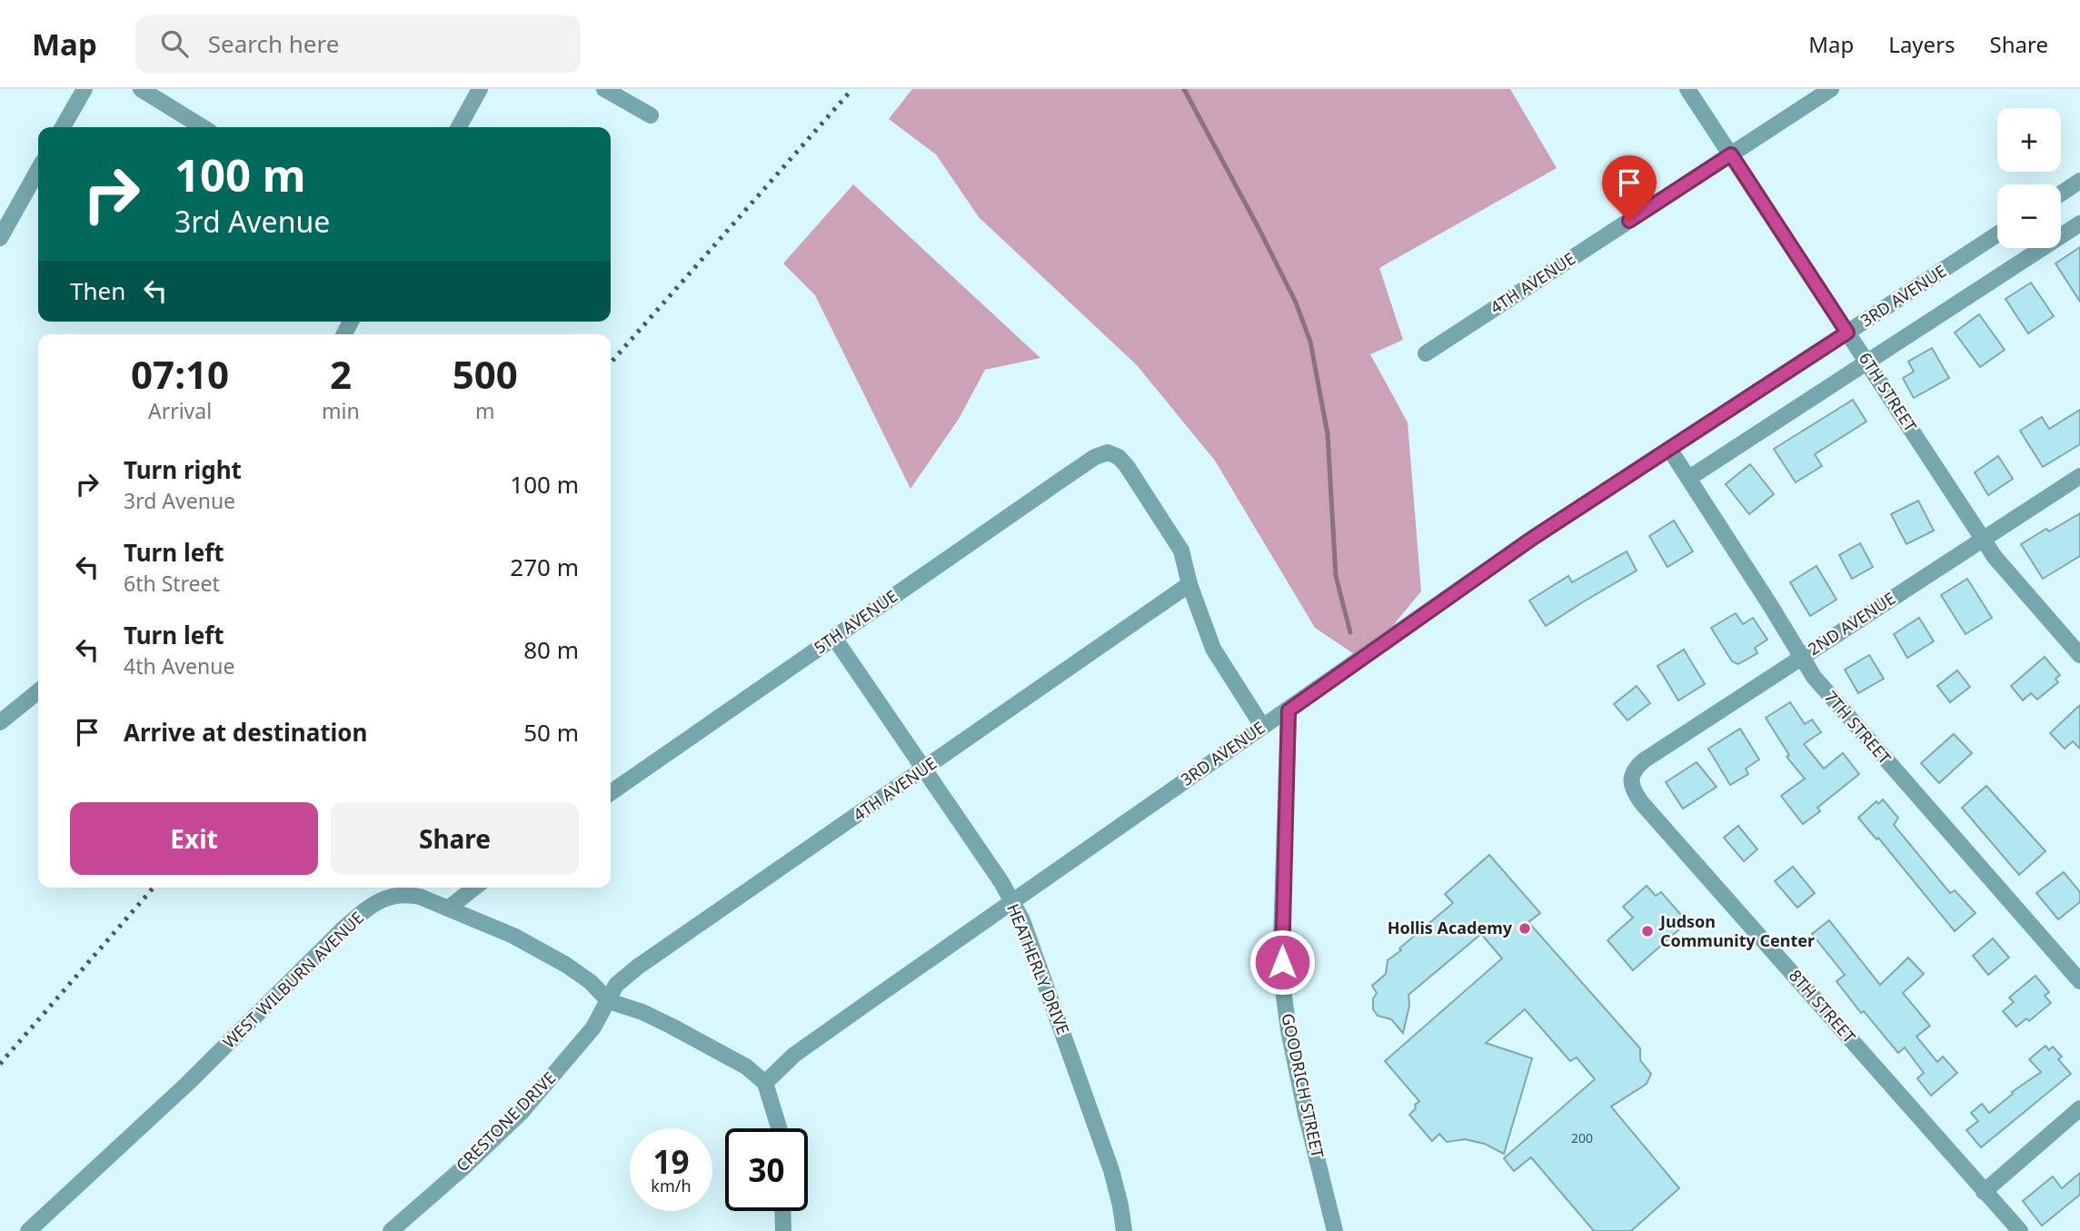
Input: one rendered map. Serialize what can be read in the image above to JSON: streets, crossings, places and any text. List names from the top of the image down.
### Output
{
  "streets": {
    "street": [
      "4TH AVENUE",
      "3RD AVENUE",
      "6TH STREET",
      "5TH AVENUE",
      "2ND AVENUE",
      "7TH STREET",
      "HEATHERLY DRIVE",
      "WEST WILBURN AVENUE",
      "8TH STREET",
      "GOODRICH STREET",
      "CRESTONE DRIVE"
    ]
  },
  "crossings": [
    ["4TH AVENUE", "6TH STREET"],
    ["4TH AVENUE", "5TH AVENUE"],
    ["4TH AVENUE", "HEATHERLY DRIVE"],
    ["4TH AVENUE", "WEST WILBURN AVENUE"],
    ["4TH AVENUE", "CRESTONE DRIVE"],
    ["3RD AVENUE", "6TH STREET"],
    ["3RD AVENUE", "7TH STREET"],
    ["3RD AVENUE", "HEATHERLY DRIVE"],
    ["3RD AVENUE", "WEST WILBURN AVENUE"],
    ["3RD AVENUE", "GOODRICH STREET"],
    ["6TH STREET", "2ND AVENUE"],
    ["5TH AVENUE", "HEATHERLY DRIVE"],
    ["2ND AVENUE", "7TH STREET"],
    ["2ND AVENUE", "8TH STREET"],
    ["WEST WILBURN AVENUE", "CRESTONE DRIVE"]
  ],
  "places": ["Hollis Academy", "Judson Community Center"],
  "house_numbers": ["200"],
  "page": {
    "header": "Map",
    "search": "Search here",
    "nav": ["Map", "Layers", "Share"],
    "map_buttons": ["+", "−"],
    "turn": ["100 m", "3rd Avenue"],
    "then": "Then",
    "eta": [
      "07:10",
      "Arrival",
      "2",
      "min",
      "500",
      "m"
    ],
    "list": [
      {
        "name": "Turn right",
        "note": "3rd Avenue",
        "value": "100 m"
      },
      {
        "name": "Turn left",
        "note": "6th Street",
        "value": "270 m"
      },
      {
        "name": "Turn left",
        "note": "4th Avenue",
        "value": "80 m"
      },
      {
        "name": "Arrive at destination",
        "value": "50 m"
      }
    ],
    "buttons": ["Exit", "Share"],
    "speed": "19 km/h",
    "limit": "30"
  }
}
